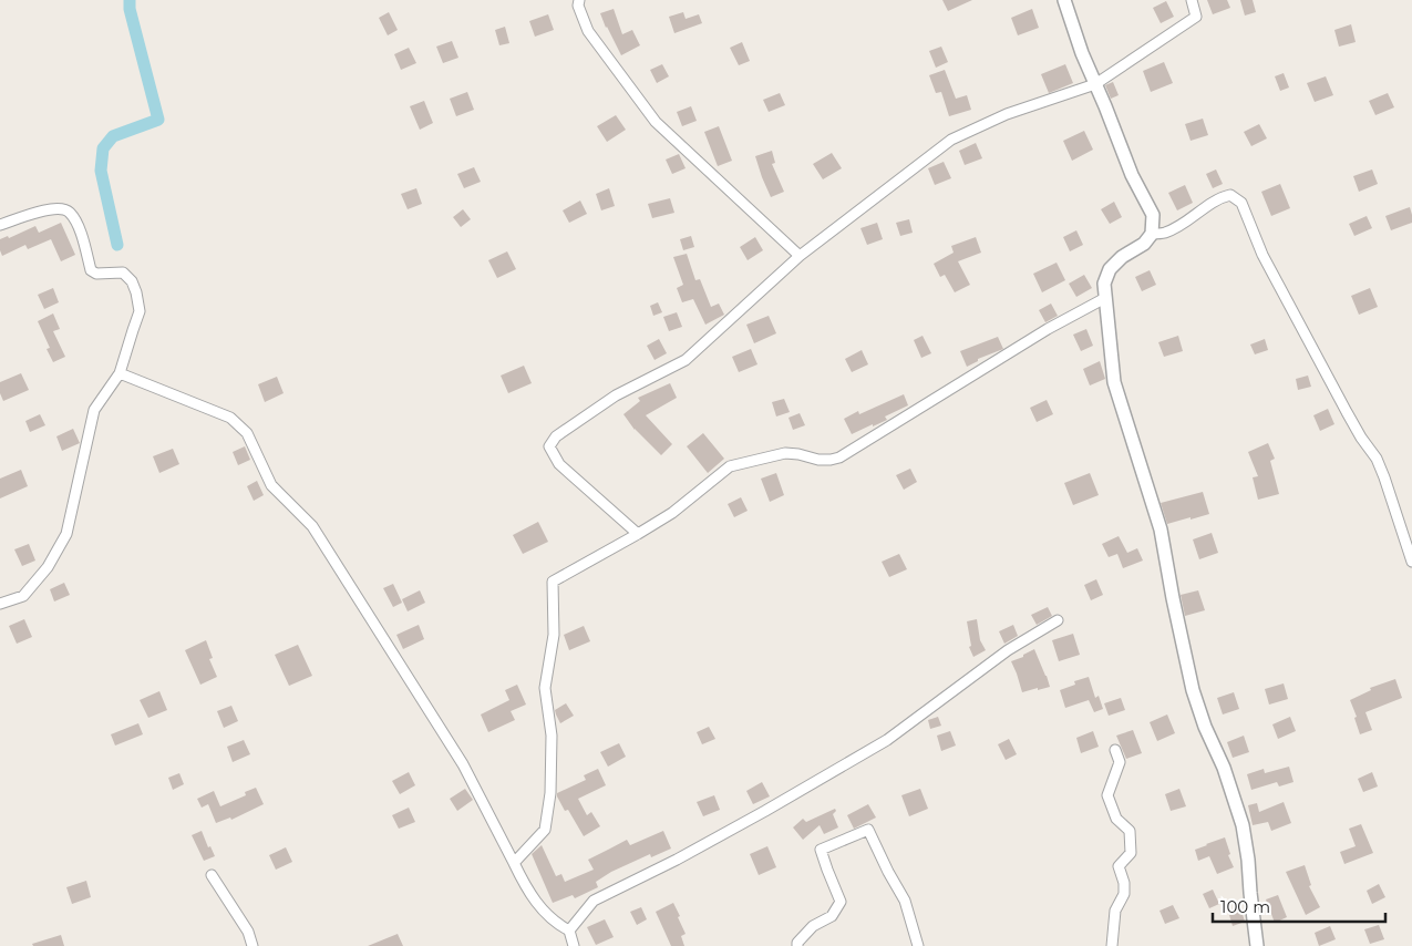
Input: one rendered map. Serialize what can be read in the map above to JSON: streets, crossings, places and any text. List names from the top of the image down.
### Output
{
  "scale_bar": "100 m"
}
